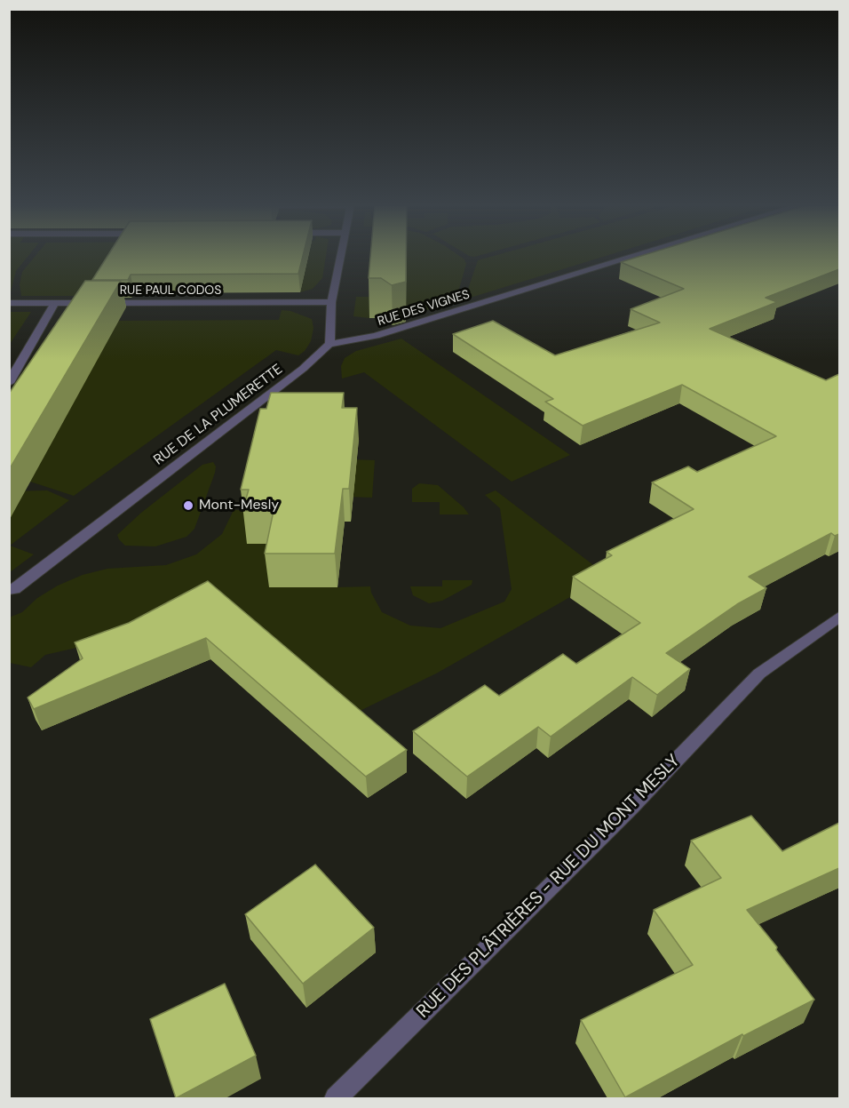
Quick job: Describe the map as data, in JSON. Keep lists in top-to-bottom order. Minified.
{"streets":{"street":["RUE PAUL CODOS","RUE DES VIGNES","RUE DE LA PLUMERETTE","RUE DES PLÂTRIÈRES - RUE DU MONT MESLY"]},"crossings":[["RUE DES VIGNES","RUE DE LA PLUMERETTE"]],"places":["Mont-Mesly"]}
